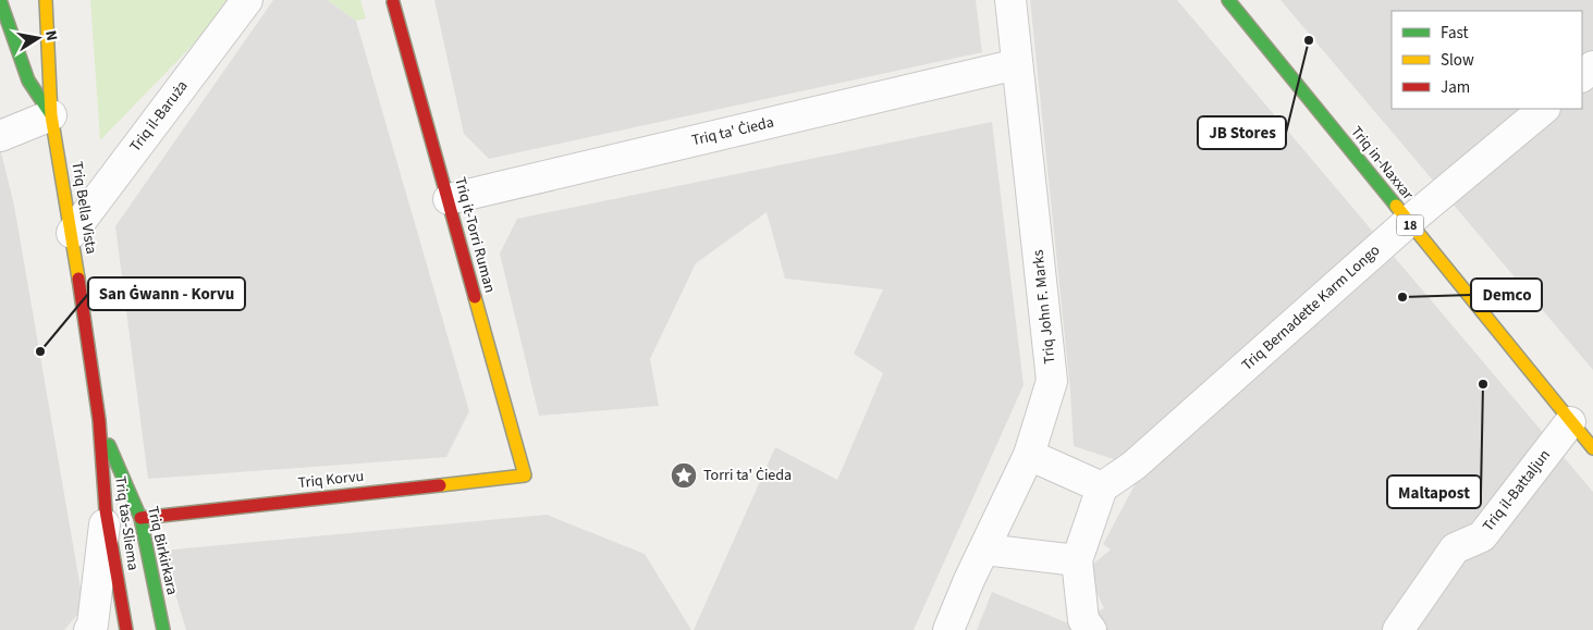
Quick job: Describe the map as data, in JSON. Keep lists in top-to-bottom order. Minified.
{"streets":{"main road":["Triq in-Naxxar","Triq Bella Vista","18","Triq it-Torri Ruman","Triq Korvu","Triq tas-Sliema","Triq Birkirkara"],"street":["Triq il-Baruża","Triq ta' Ċieda","Triq John F. Marks","Triq Bernadette Karm Longo","Triq il-Battaljun"]},"crossings":[["Triq il-Baruża","Triq Bella Vista"],["Triq ta' Ċieda","Triq it-Torri Ruman"],["Triq ta' Ċieda","Triq John F. Marks"],["Triq in-Naxxar","Triq Bernadette Karm Longo"],["Triq in-Naxxar","Triq il-Battaljun"],["Triq Bella Vista","Triq tas-Sliema"],["Triq Bella Vista","Triq Birkirkara"],["Triq it-Torri Ruman","Triq Korvu"],["Triq Korvu","Triq Birkirkara"],["Triq tas-Sliema","Triq Birkirkara"]],"places":{"other":["JB Stores","Demco","San Ġwann - Korvu","Maltapost"],"place":["Torri ta' Ċieda"]},"legend":["Fast","Slow","Jam"],"north":"right"}
